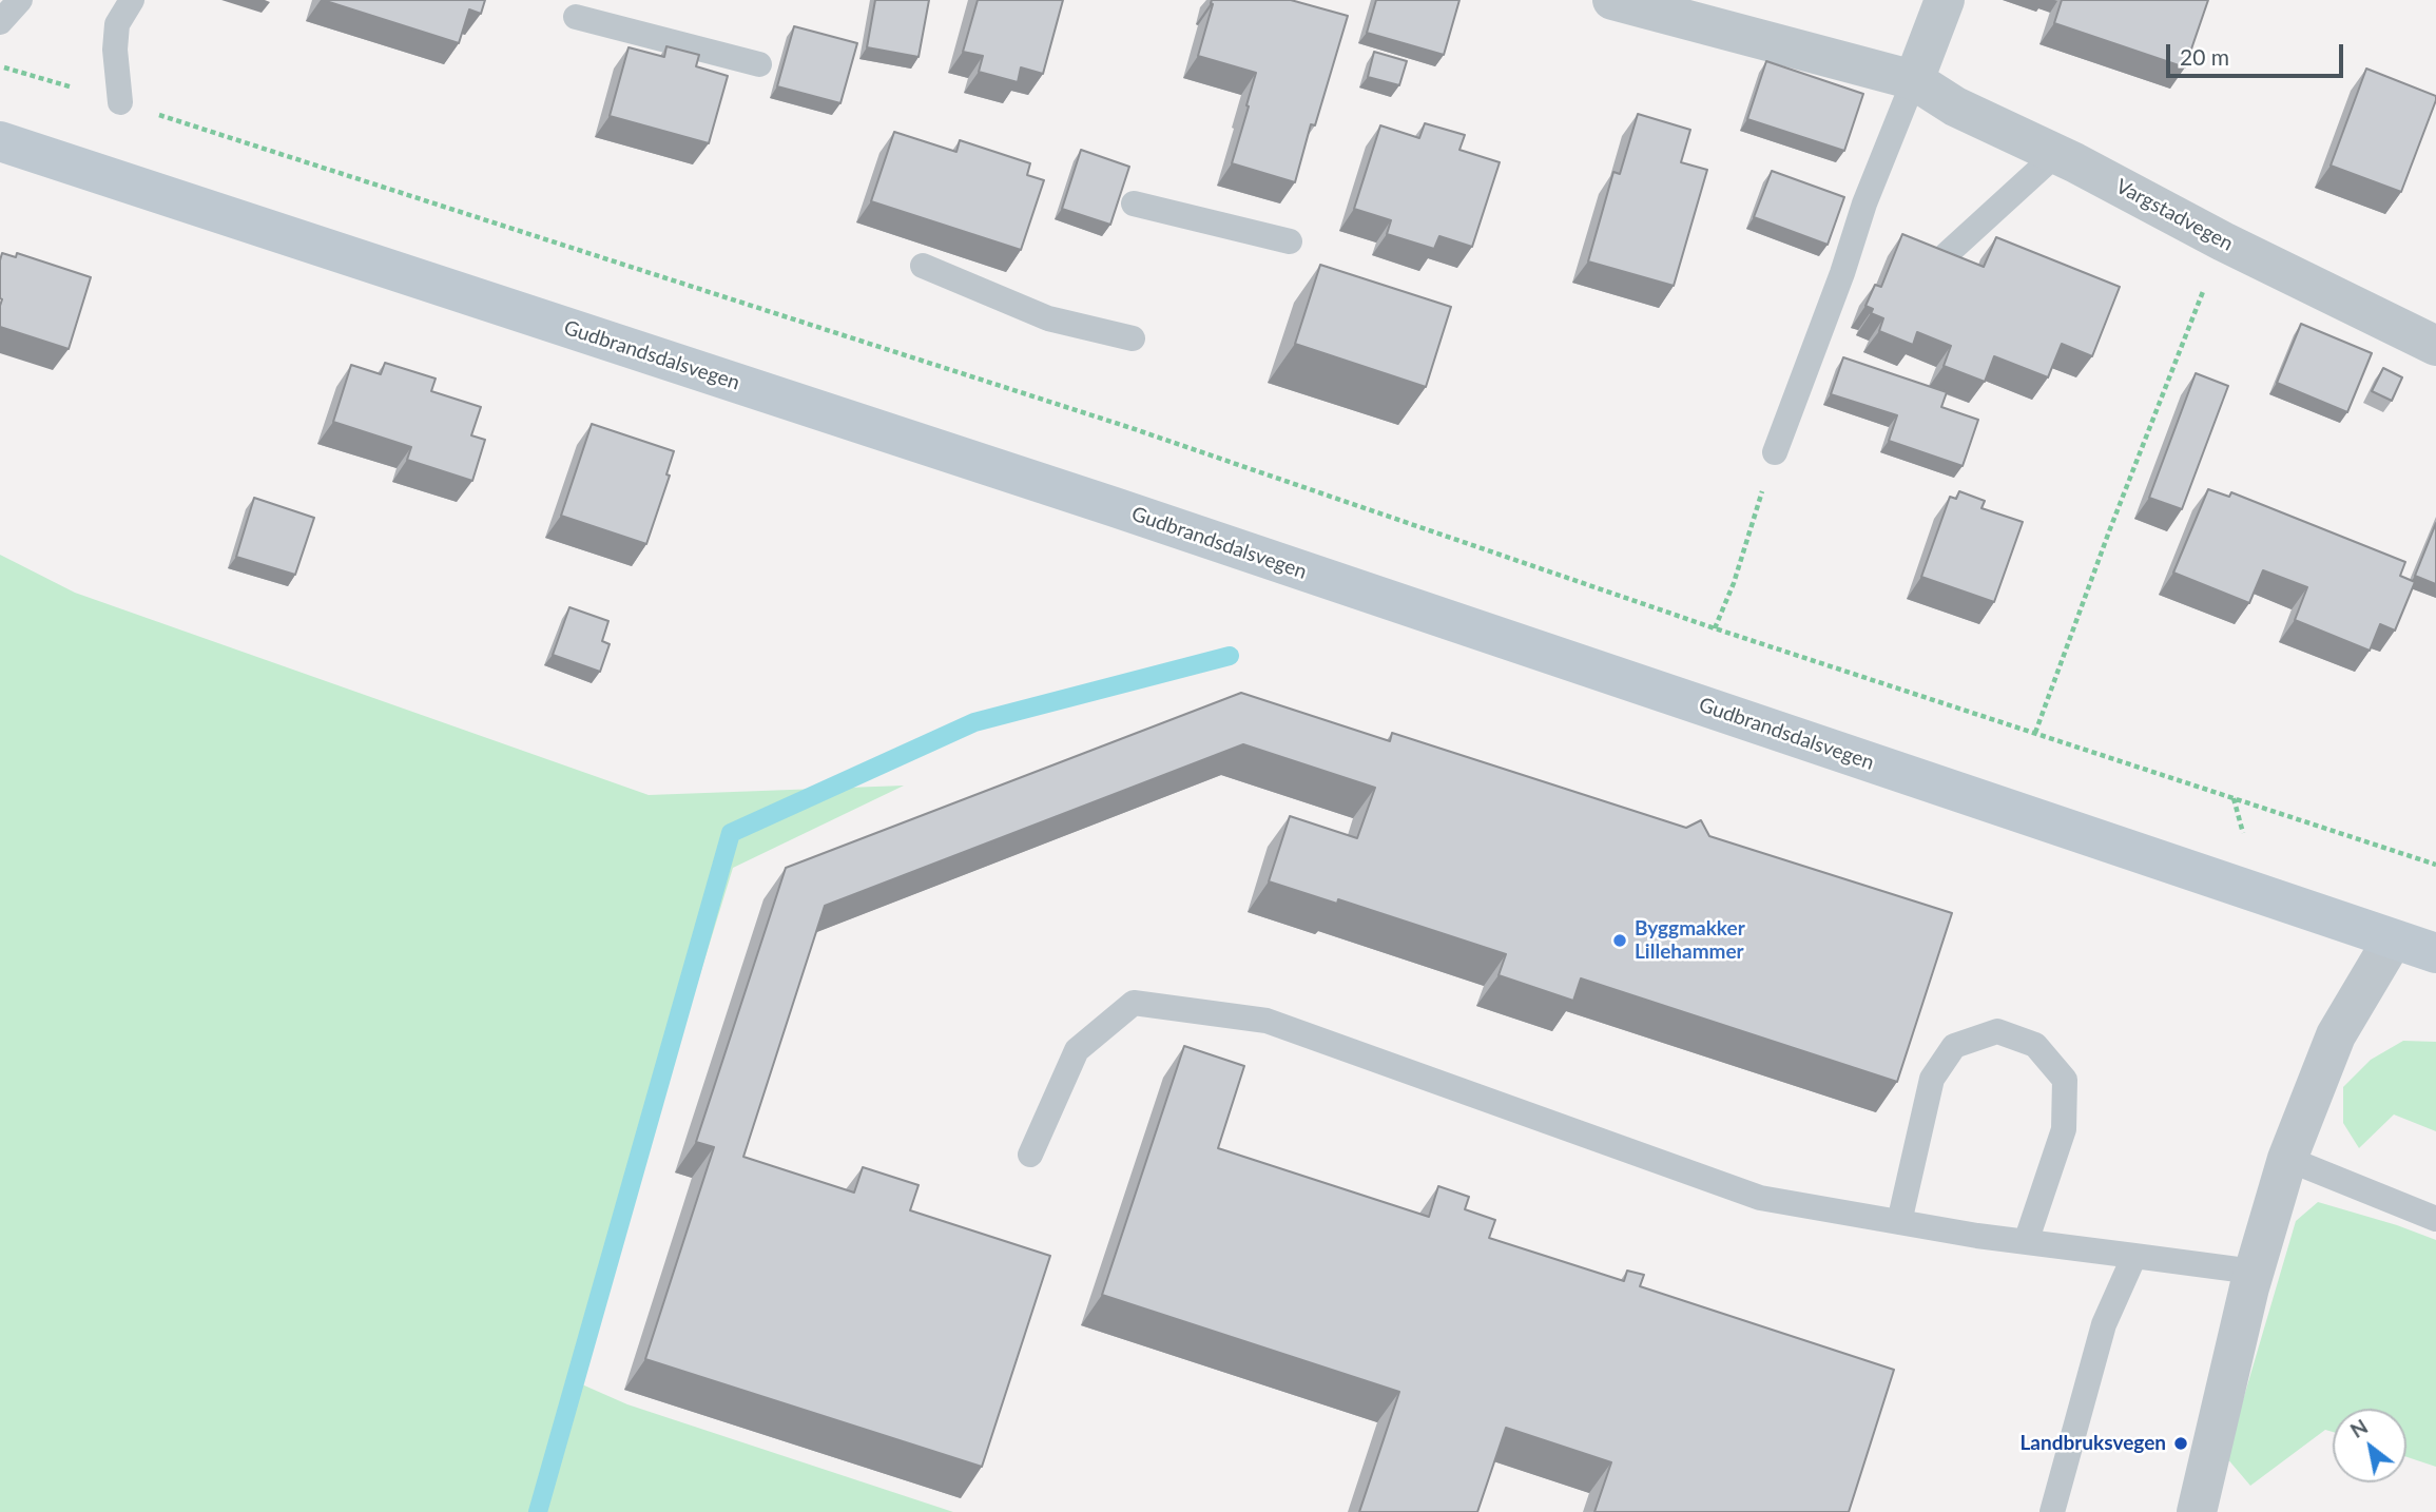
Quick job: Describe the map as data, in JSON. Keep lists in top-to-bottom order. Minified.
{"streets":{"main road":["Gudbrandsdalsvegen"],"street":["Vargstadvegen"]},"places":["Byggmakker Lillehammer","Landbruksvegen"],"scale_bar":"20 m","north":"top left"}
